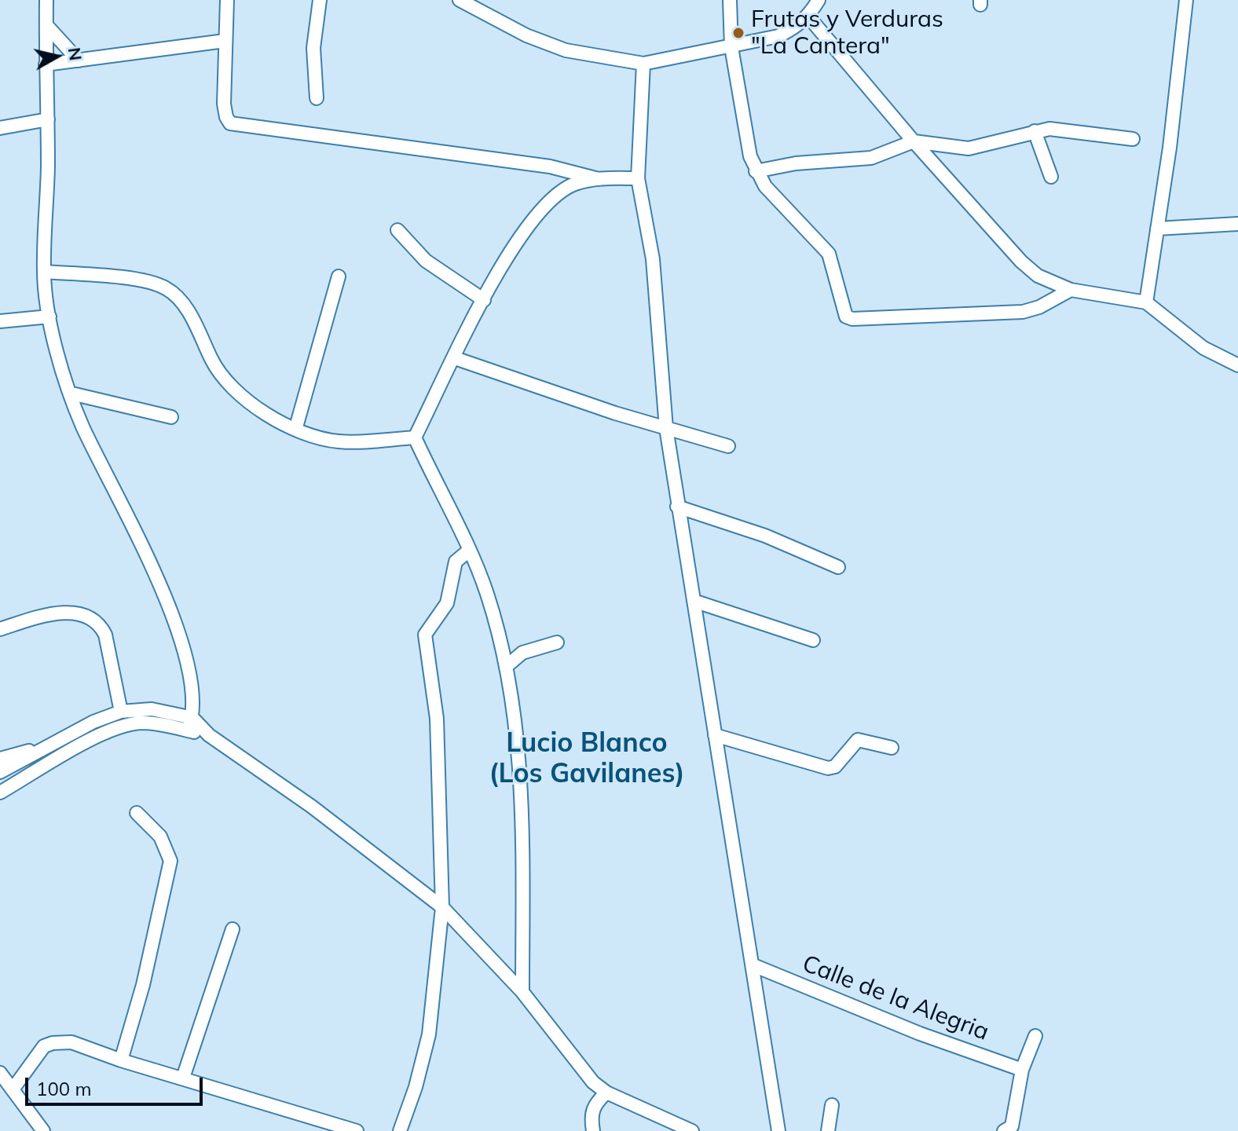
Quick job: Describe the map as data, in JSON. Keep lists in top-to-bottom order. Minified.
{"streets":{"street":["Calle de la Alegria"]},"districts":["Lucio Blanco (Los Gavilanes)"],"places":["Frutas y Verduras \"La Cantera\""],"scale_bar":"100 m","north":"right"}
